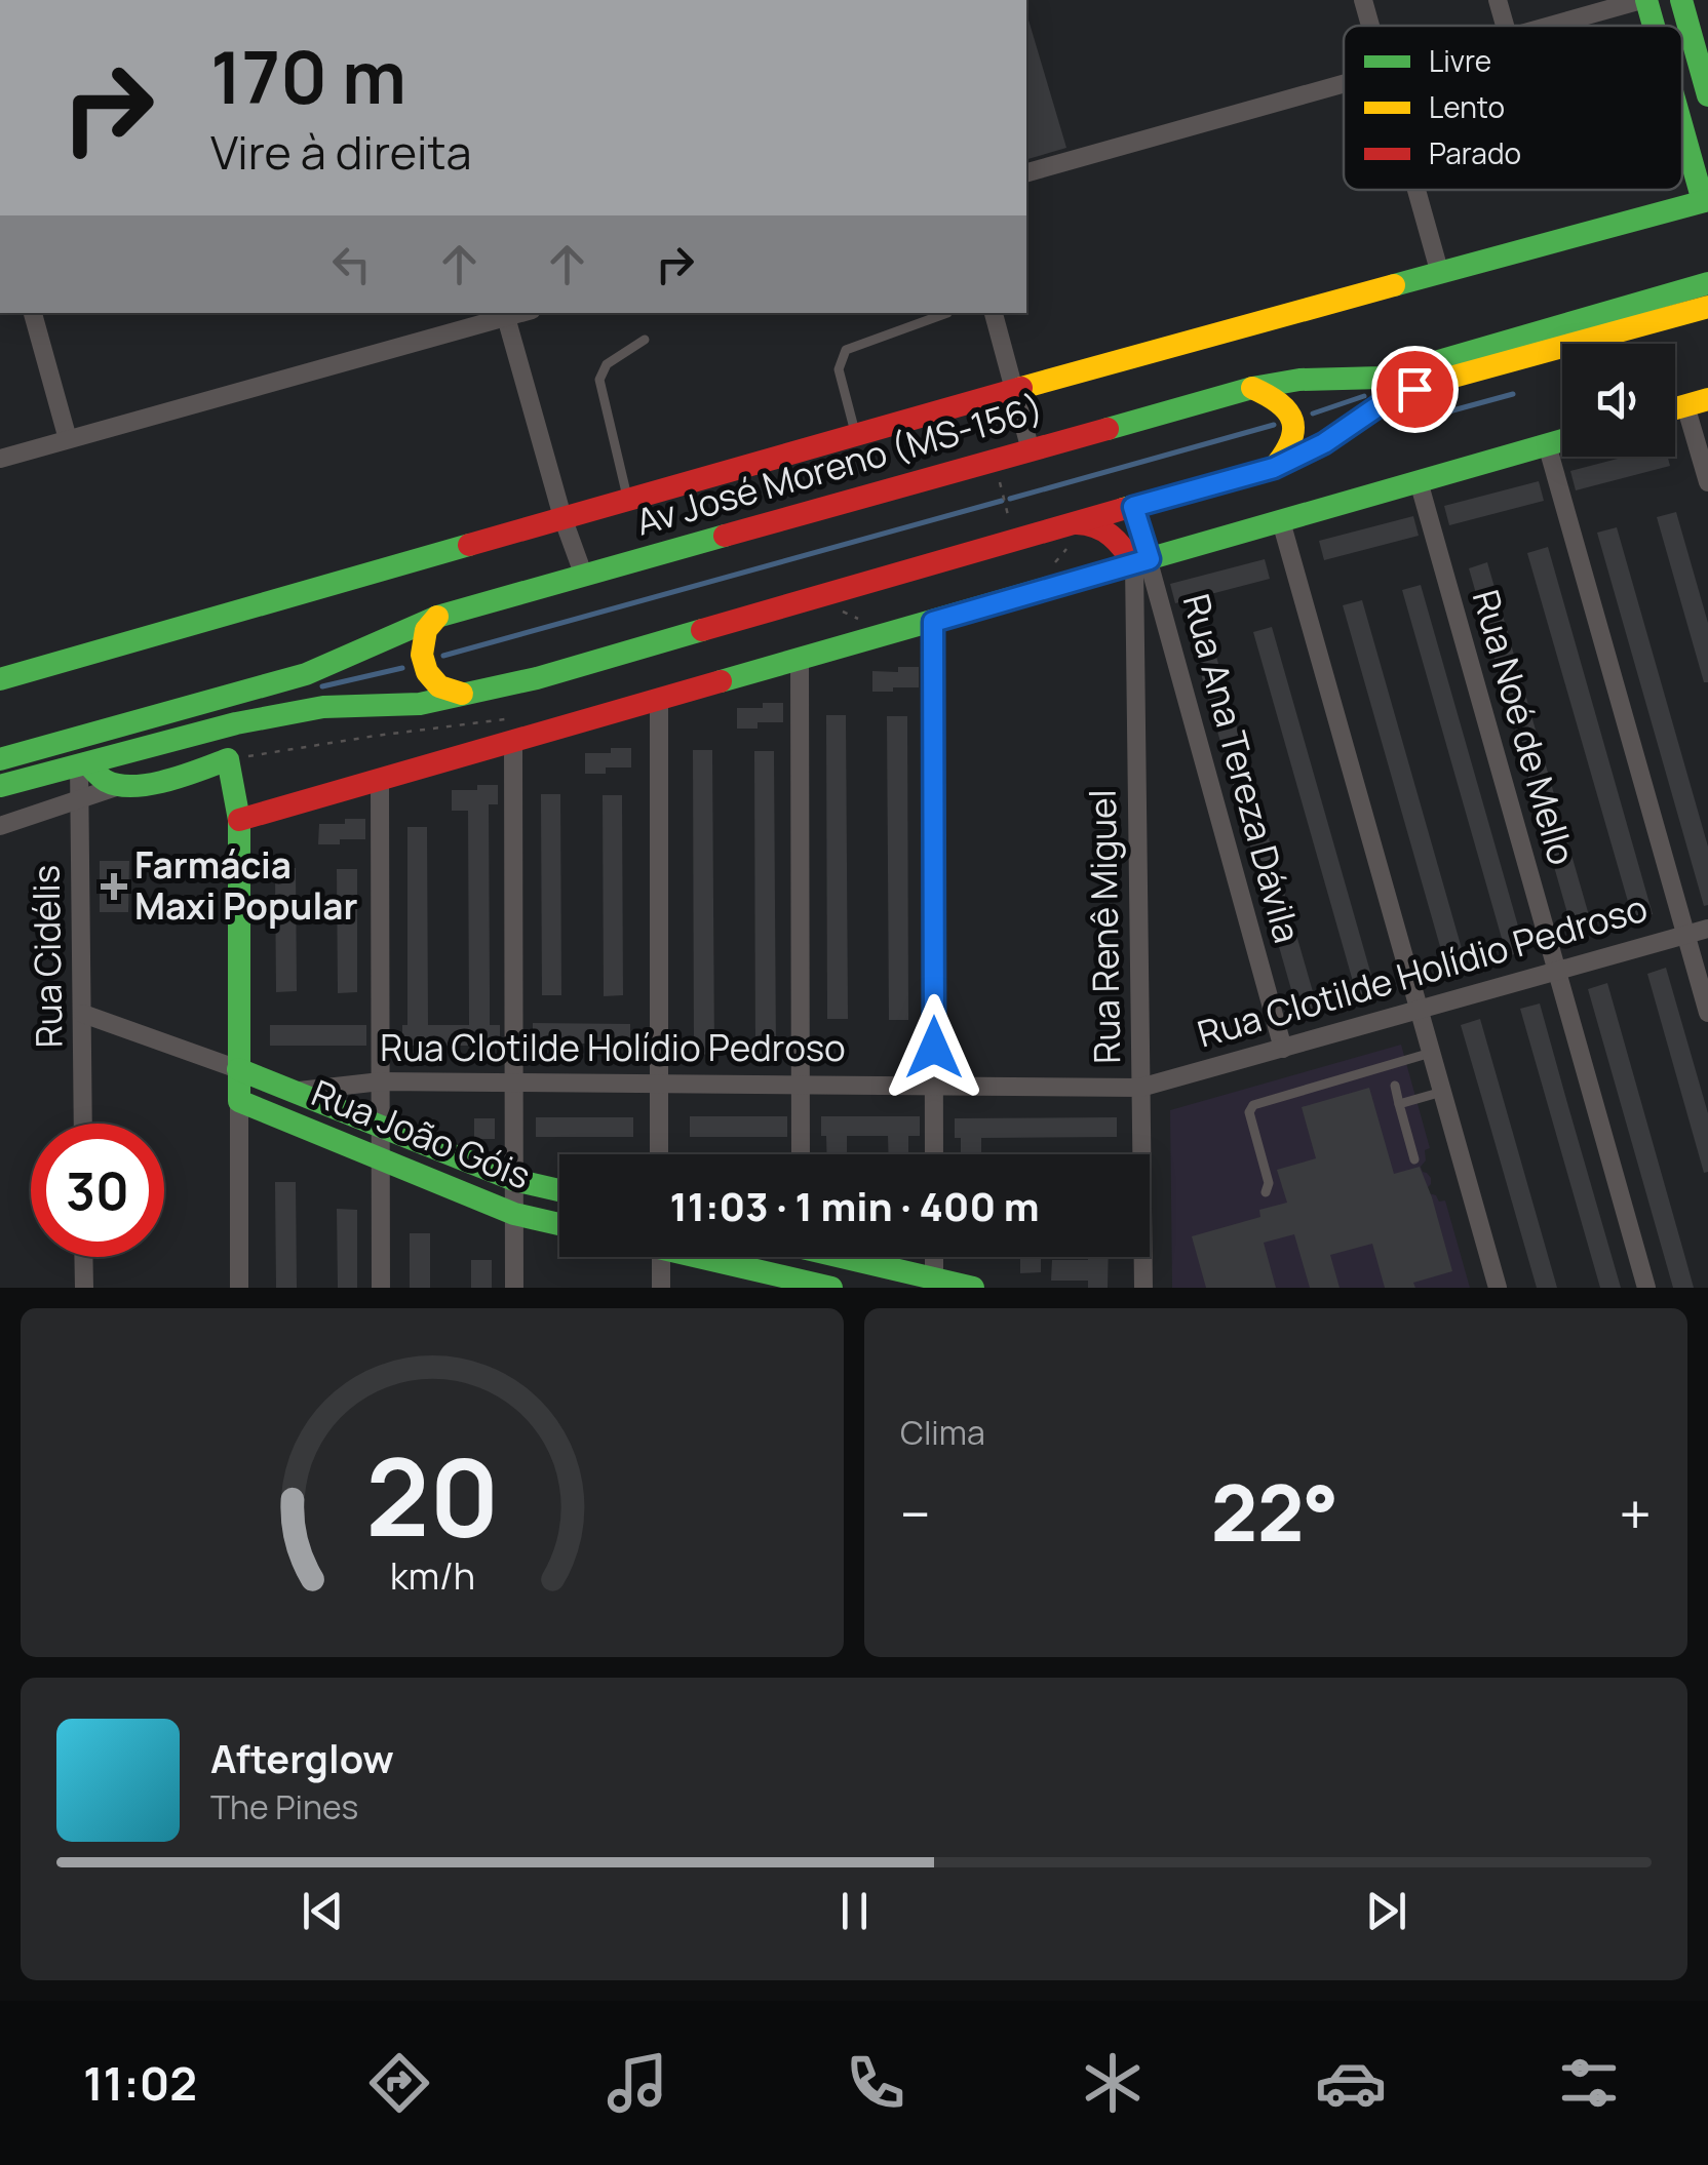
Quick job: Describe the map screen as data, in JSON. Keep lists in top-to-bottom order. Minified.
{"streets":{"street":["Av José Moreno (MS-156)","Rua Noé de Mello","Rua Ana Tereza Dávila","Rua Renê Miguel","Rua Cidélis","Rua Clotilde Holídio Pedroso","Rua João Góis"]},"crossings":[["Rua Noé de Mello","Rua Clotilde Holídio Pedroso"],["Rua Ana Tereza Dávila","Rua Renê Miguel"],["Rua Ana Tereza Dávila","Rua Clotilde Holídio Pedroso"],["Rua Renê Miguel","Rua Clotilde Holídio Pedroso"],["Rua Clotilde Holídio Pedroso","Rua João Góis"]],"places":{"health":["Farmácia Maxi Popular"]},"legend":["Livre","Lento","Parado"],"page":{"turn":["170 m","Vire à direita"],"limit":"30","trip":"11:03 · 1 min · 400 m","tile":"Clima","heat":["−","22°","+"],"song":["Afterglow","The Pines"],"tabs":"11:02","gauge":["20","km/h"]}}
